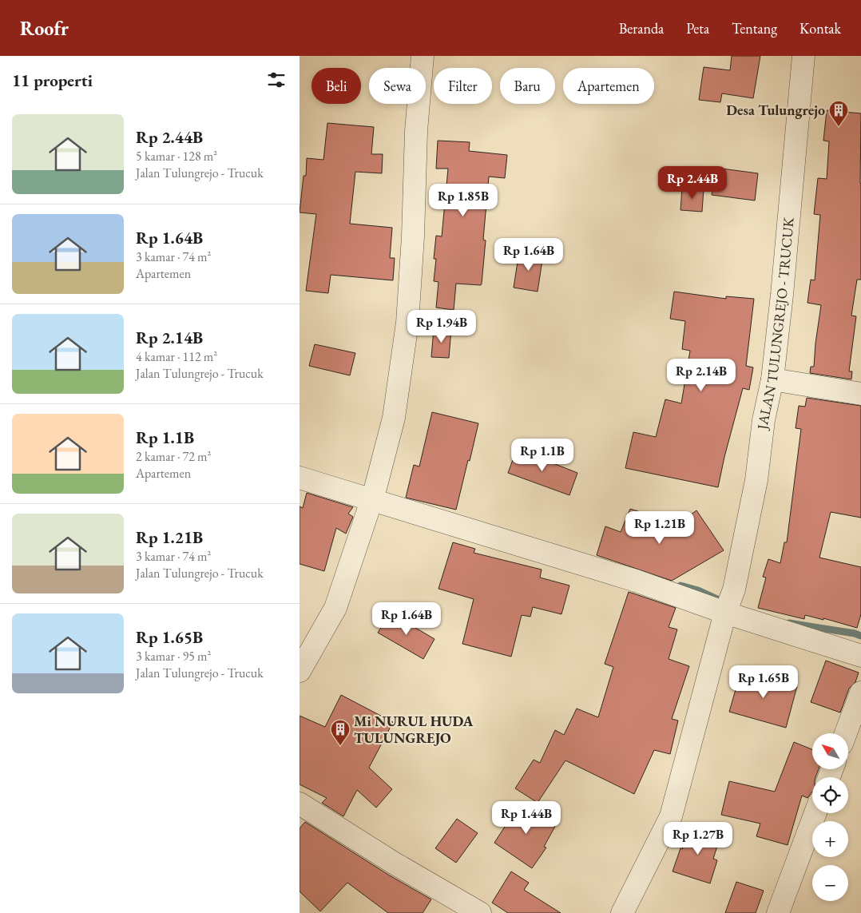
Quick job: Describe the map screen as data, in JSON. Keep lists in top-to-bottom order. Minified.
{"streets":{"street":["JALAN TULUNGREJO - TRUCUK"]},"places":{"building":["Desa Tulungrejo","Mi NURUL HUDA TULUNGREJO"]},"north":"top left","page":{"header":"Roofr","nav":["Beranda","Peta","Tentang","Kontak"],"heading":"11 properti","chip":["Beli","Sewa","Filter","Baru","Apartemen"],"list":[{"name":"Rp 2.44B","note":"5 kamar · 128 m² · Jalan Tulungrejo - Trucuk"},{"name":"Rp 1.64B","note":"3 kamar · 74 m² · Apartemen"},{"name":"Rp 2.14B","note":"4 kamar · 112 m² · Jalan Tulungrejo - Trucuk"},{"name":"Rp 1.1B","note":"2 kamar · 72 m² · Apartemen"},{"name":"Rp 1.21B","note":"3 kamar · 74 m² · Jalan Tulungrejo - Trucuk"},{"name":"Rp 1.65B","note":"3 kamar · 95 m² · Jalan Tulungrejo - Trucuk"}],"price":["Rp 2.44B","Rp 1.85B","Rp 1.64B","Rp 1.94B","Rp 2.14B","Rp 1.1B","Rp 1.21B","Rp 1.64B","Rp 1.65B","Rp 1.44B","Rp 1.27B"],"map_buttons":["+","−"]}}
